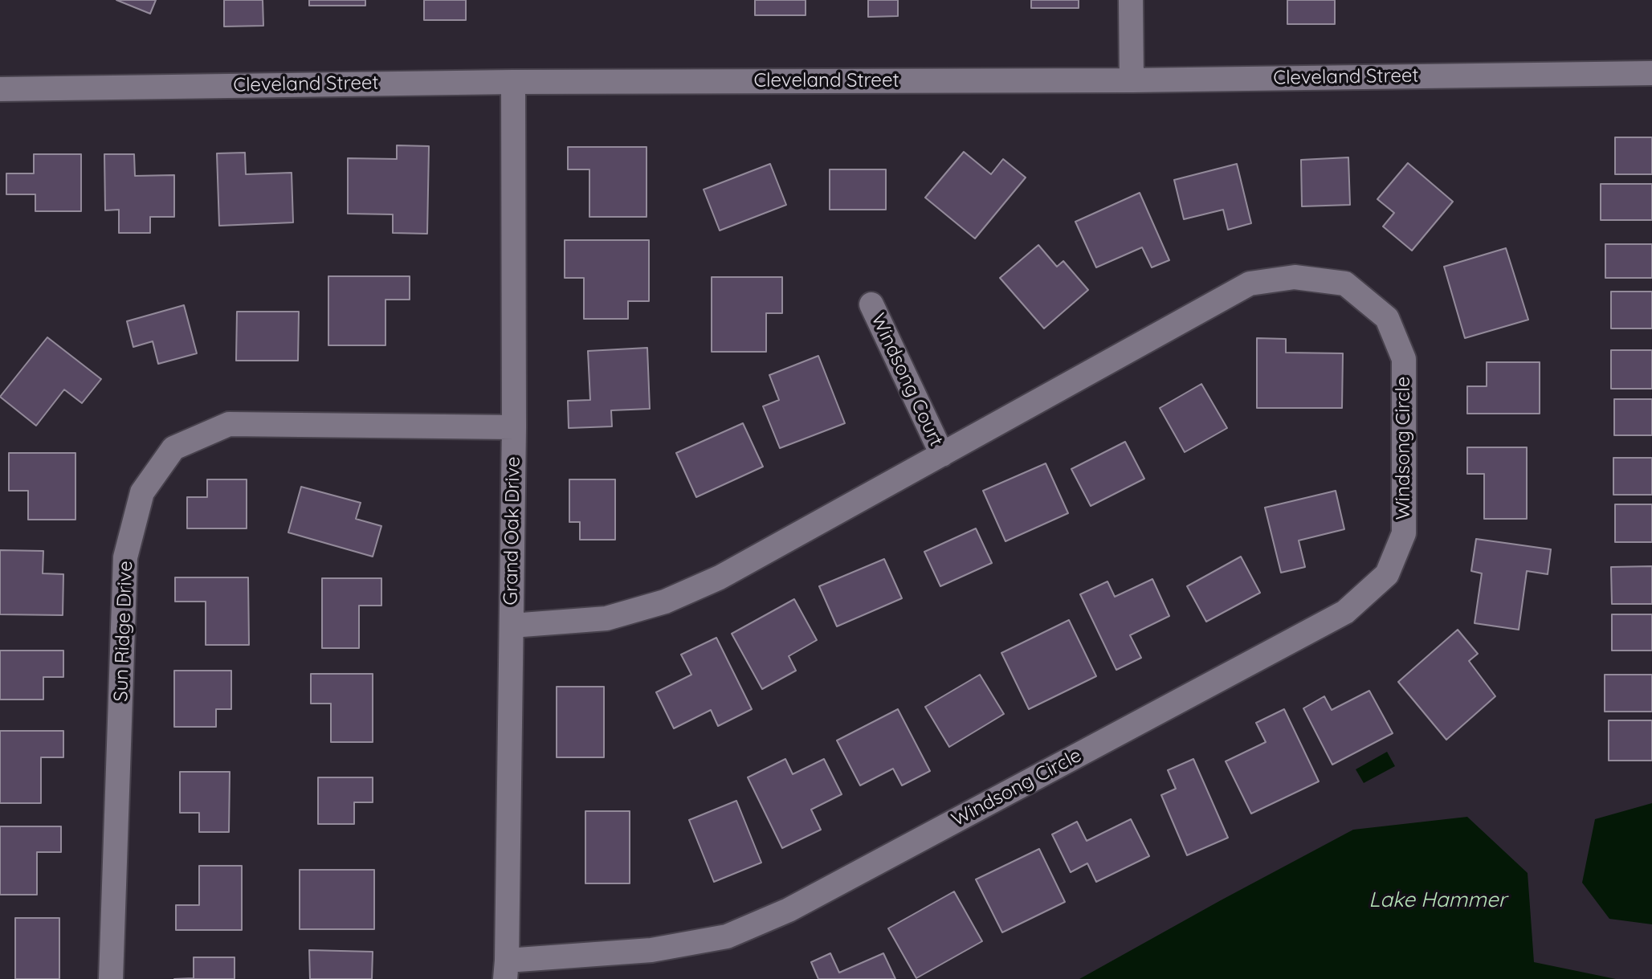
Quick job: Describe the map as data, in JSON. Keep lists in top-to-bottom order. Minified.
{"streets":{"street":["Cleveland Street","Windsong Court","Windsong Circle","Grand Oak Drive","Sun Ridge Drive"]},"crossings":[["Cleveland Street","Grand Oak Drive"],["Windsong Court","Windsong Circle"],["Windsong Circle","Grand Oak Drive"],["Grand Oak Drive","Sun Ridge Drive"]],"water":["Lake Hammer"]}
